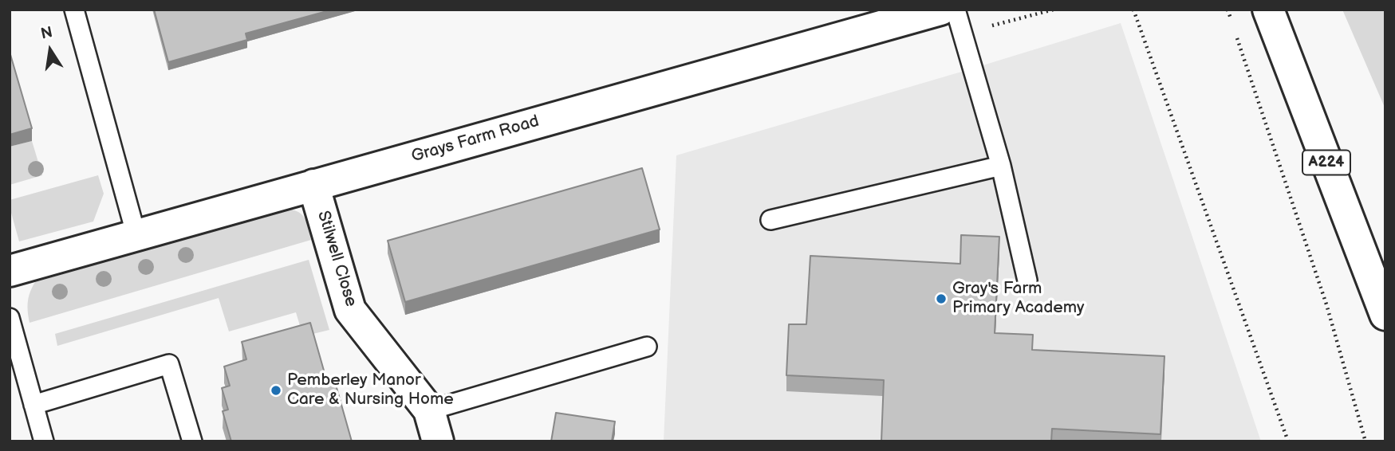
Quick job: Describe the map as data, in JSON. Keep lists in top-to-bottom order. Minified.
{"streets":{"street":["Grays Farm Road","A224","Stilwell Close"]},"crossings":[["Grays Farm Road","Stilwell Close"]],"places":["Gray's Farm Primary Academy","Pemberley Manor Care & Nursing Home"],"north":"top"}
